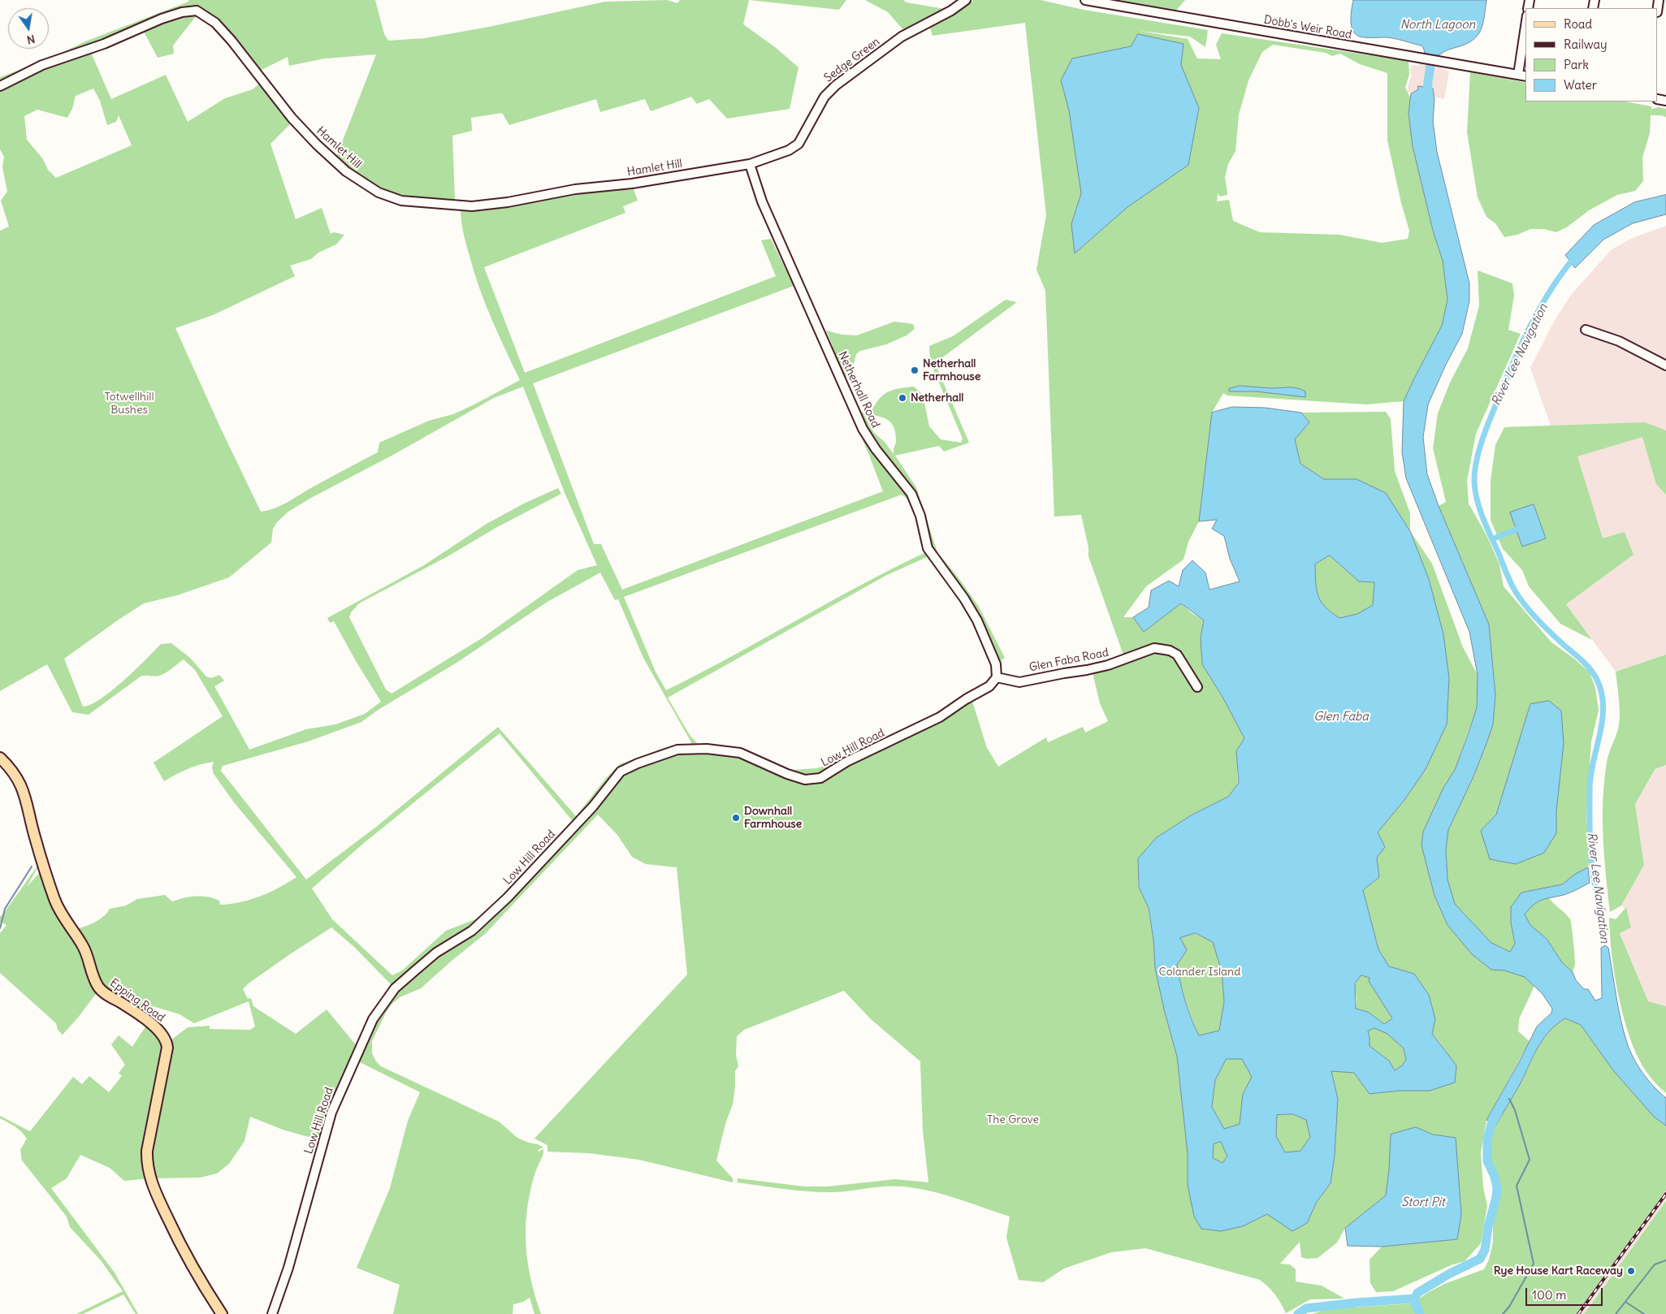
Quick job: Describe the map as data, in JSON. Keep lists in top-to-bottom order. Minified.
{"streets":{"main road":["Epping Road"],"street":["Dobb's Weir Road","Sedge Green","Hamlet Hill","Netherhall Road","Glen Faba Road","Low Hill Road"]},"crossings":[["Sedge Green","Hamlet Hill"],["Sedge Green","Netherhall Road"],["Hamlet Hill","Netherhall Road"],["Netherhall Road","Glen Faba Road"],["Netherhall Road","Low Hill Road"],["Glen Faba Road","Low Hill Road"]],"water":["North Lagoon","River Lee Navigation","Glen Faba","Stort Pit"],"parks":["Totwellhill Bushes","Colander Island","The Grove"],"places":["Netherhall Farmhouse","Netherhall","Downhall Farmhouse","Rye House Kart Raceway"],"legend":["Road","Railway","Park","Water"],"scale_bar":"100 m","north":"bottom"}
